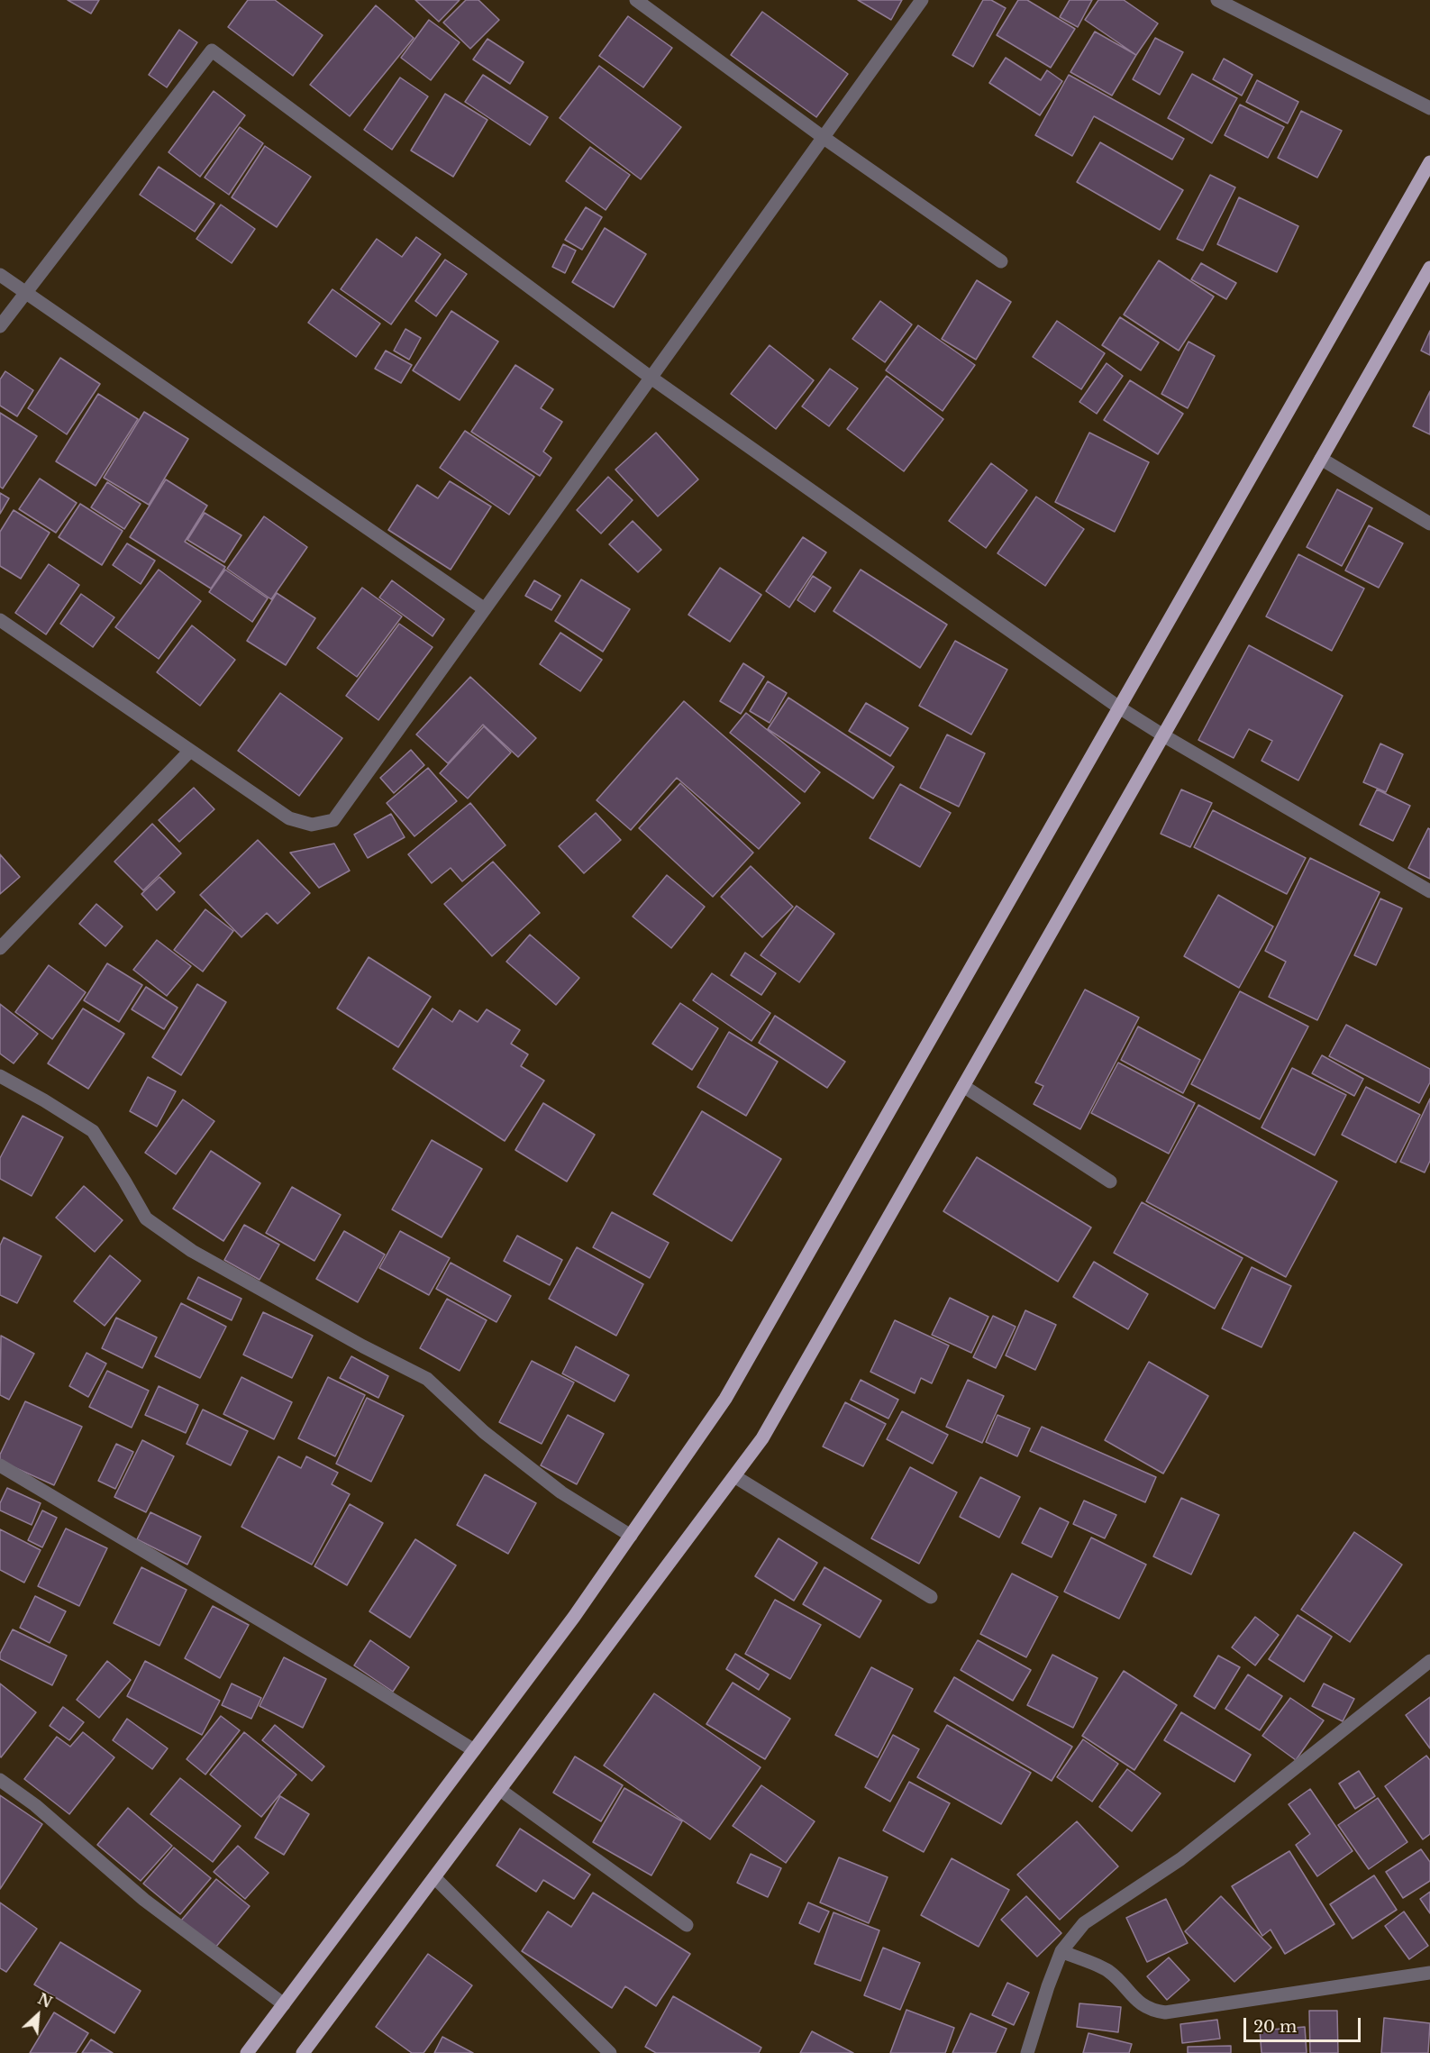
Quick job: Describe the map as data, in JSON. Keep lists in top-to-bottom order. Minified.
{"scale_bar":"20 m","north":"top right"}
